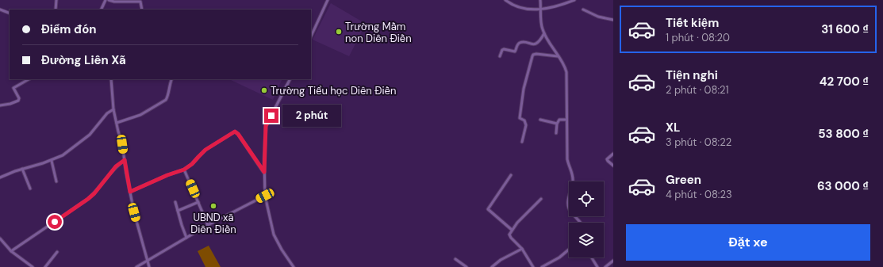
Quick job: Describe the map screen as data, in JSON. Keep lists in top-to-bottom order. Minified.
{"places":["Trường Mầm non Diên Điền","Trường Tiểu học Diên Điền","UBND xã Diên Điền"],"page":{"list":[{"name":"Tiết kiệm","note":"1 phút · 08:20","value":"31 600 ₫"},{"name":"Tiện nghi","note":"2 phút · 08:21","value":"42 700 ₫"},{"name":"XL","note":"3 phút · 08:22","value":"53 800 ₫"},{"name":"Green","note":"4 phút · 08:23","value":"63 000 ₫"}],"banner":["Điểm đón","Đường Liên Xã"],"bubble":"2 phút","buttons":"Đặt xe"}}
